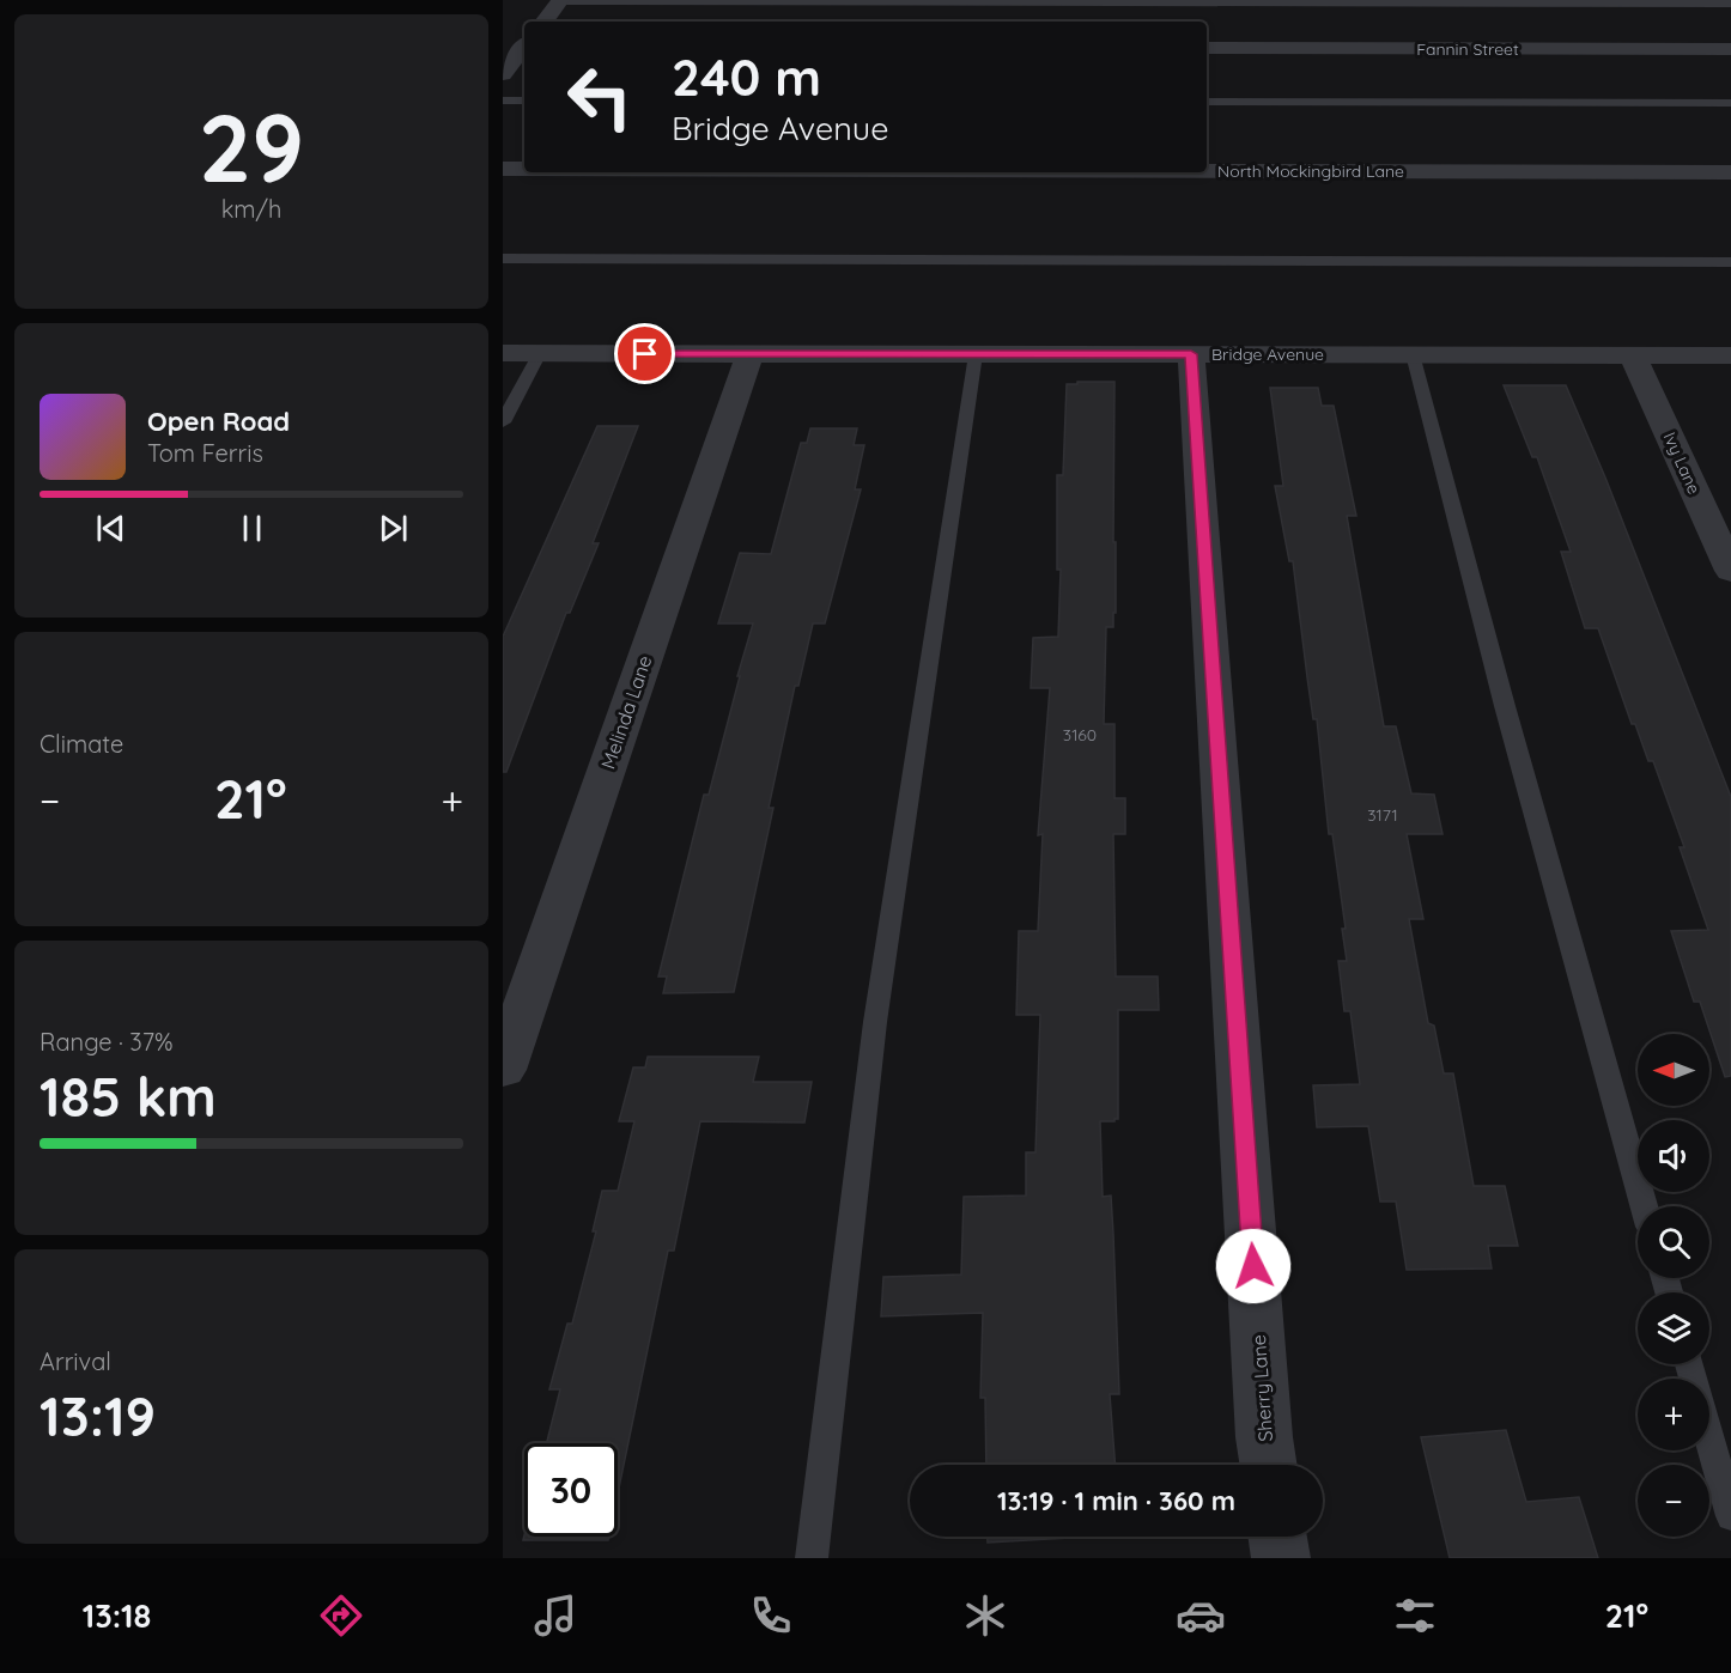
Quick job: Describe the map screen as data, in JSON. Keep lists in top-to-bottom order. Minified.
{"streets":{"street":["Fannin Street","North Mockingbird Lane","Bridge Avenue","Ivy Lane","Melinda Lane","Sherry Lane"]},"crossings":[["Bridge Avenue","Ivy Lane"],["Bridge Avenue","Melinda Lane"],["Bridge Avenue","Sherry Lane"]],"house_numbers":["3160","3171"],"north":"left","page":{"tile":[["29","km/h"],"Climate",["Range · 37%","185 km"],["Arrival","13:19"]],"turn":["240 m","Bridge Avenue"],"song":["Open Road","Tom Ferris"],"heat":["−","21°","+"],"map_buttons":["+","−"],"limit":"30","trip":"13:19 · 1 min · 360 m","tabs":["13:18","21°"]}}
